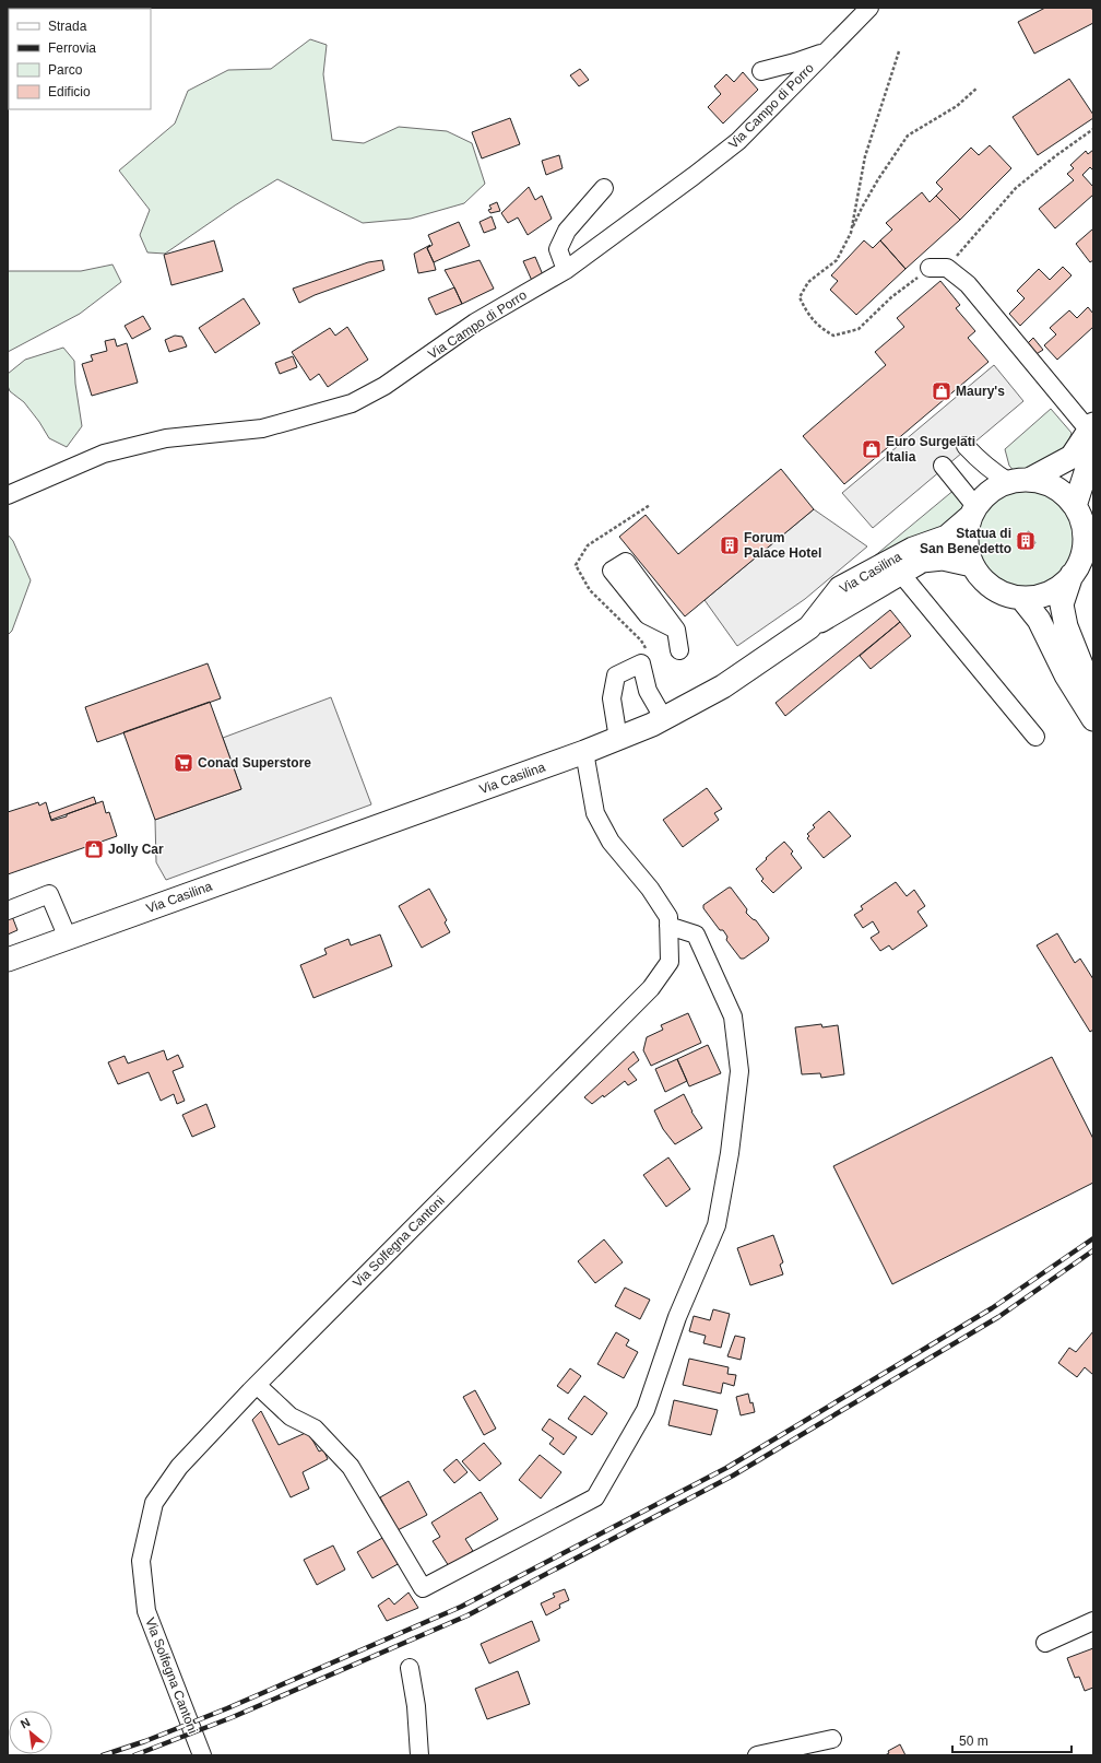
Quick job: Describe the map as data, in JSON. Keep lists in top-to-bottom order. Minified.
{"streets":{"main road":["Via Casilina"],"street":["Via Campo di Porro","Via Solfegna Cantoni"]},"crossings":[["Via Casilina","Via Solfegna Cantoni"]],"places":{"shop":["Maury's","Euro Surgelati Italia","Jolly Car"],"building":["Statua di San Benedetto","Forum Palace Hotel"],"supermarket":["Conad Superstore"]},"legend":["Strada","Ferrovia","Parco","Edificio"],"scale_bar":"50 m","north":"top left"}
